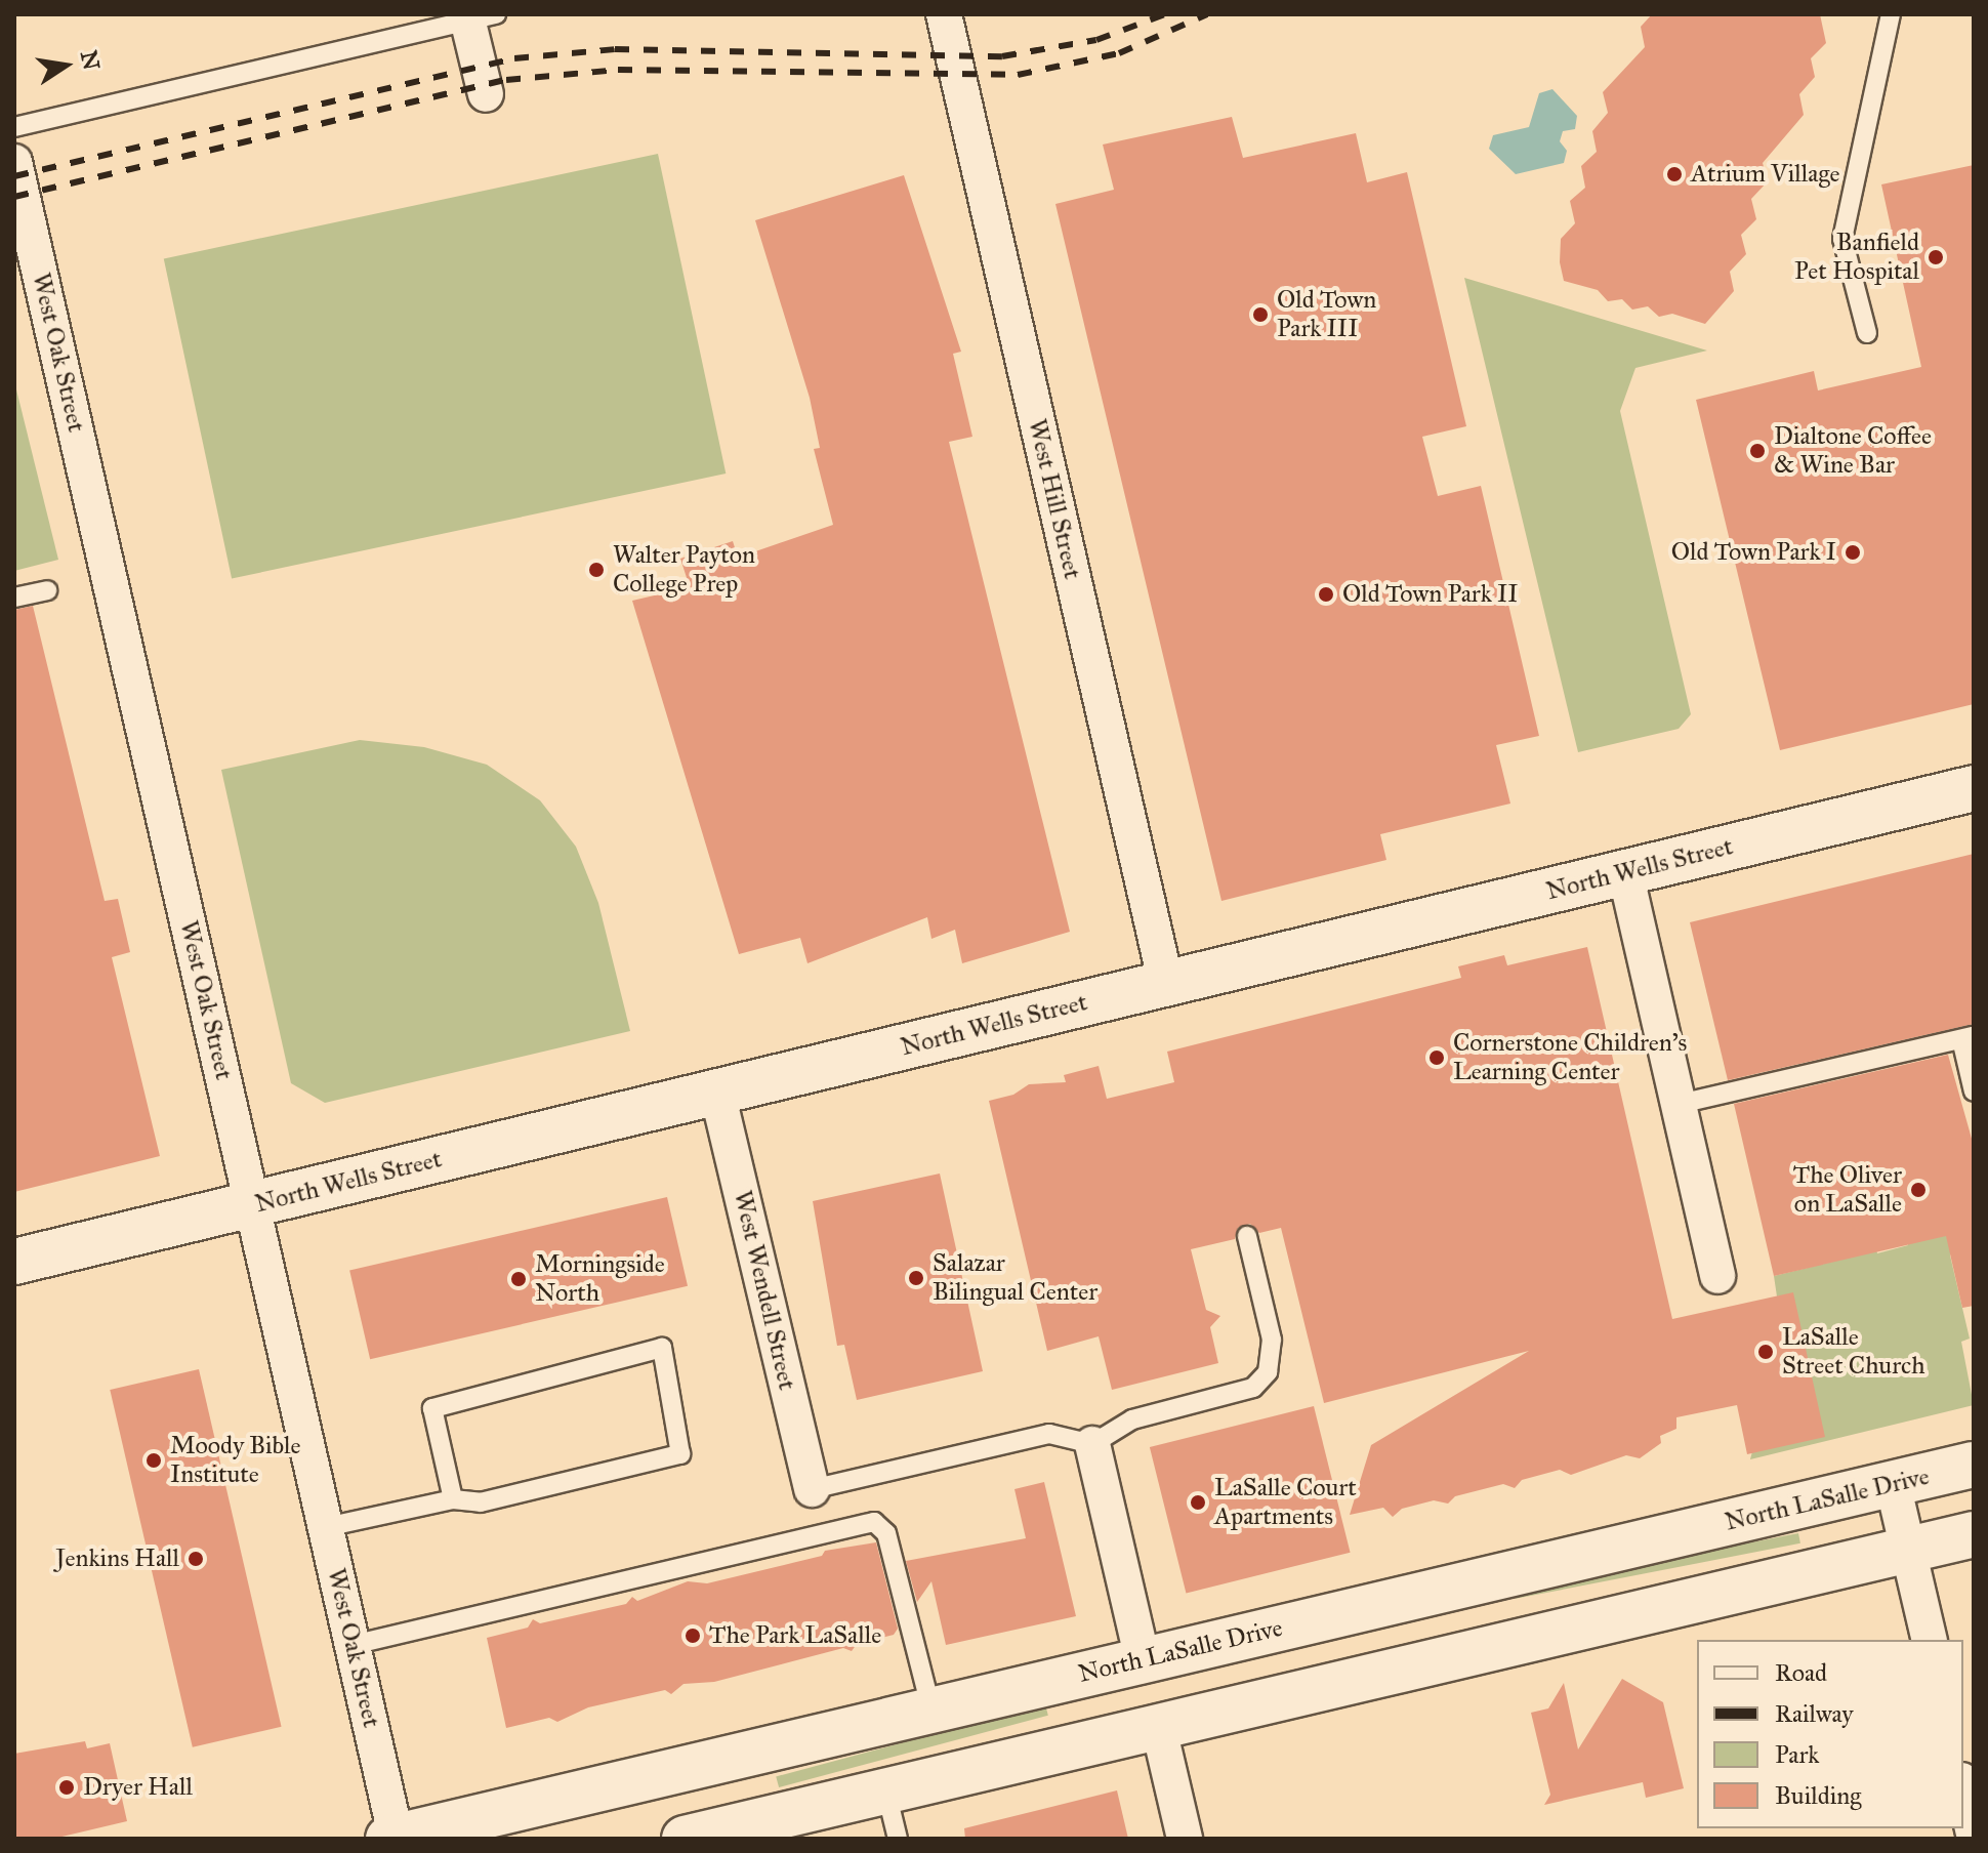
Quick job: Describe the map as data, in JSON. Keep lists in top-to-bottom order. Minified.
{"streets":{"main road":["North Wells Street","North LaSalle Drive"],"street":["West Oak Street","West Hill Street","West Wendell Street"]},"crossings":[["West Oak Street","North Wells Street"],["West Oak Street","North LaSalle Drive"],["West Hill Street","North Wells Street"],["North Wells Street","West Wendell Street"]],"places":["Atrium Village","Banfield Pet Hospital","Old Town Park III","Dialtone Coffee & Wine Bar","Old Town Park I","Walter Payton College Prep","Old Town Park II","Cornerstone Children's Learning Center","The Oliver on LaSalle","Salazar Bilingual Center","Morningside North","LaSalle Street Church","Moody Bible Institute","LaSalle Court Apartments","Jenkins Hall","The Park LaSalle","Dryer Hall"],"legend":["Road","Railway","Park","Building"],"north":"right"}
